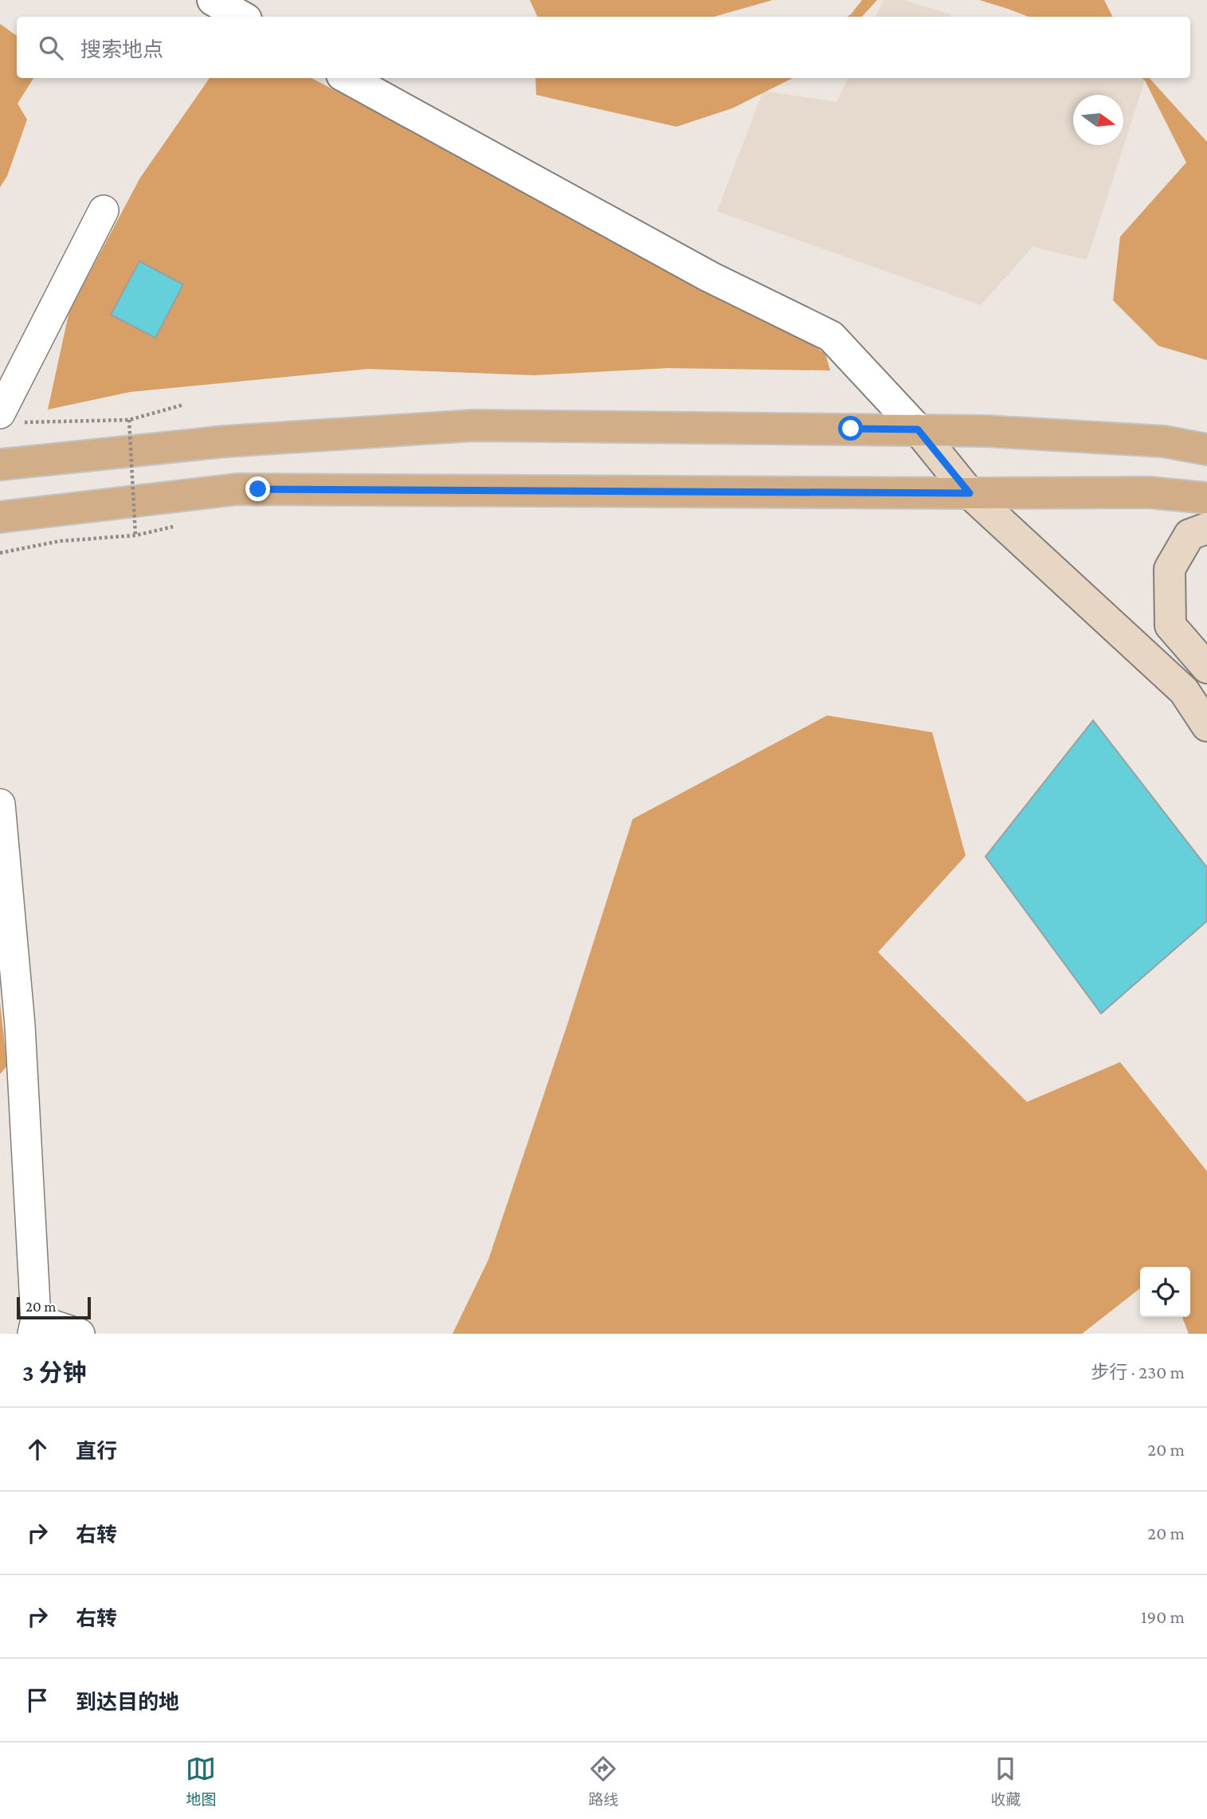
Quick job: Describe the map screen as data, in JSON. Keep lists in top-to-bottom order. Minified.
{"scale_bar":"20 m","north":"right","page":{"search":"搜索地点","scale":"20 m","heading":["3 分钟","步行 · 230 m"],"list":[["直行","20 m"],["右转","20 m"],["右转","190 m"],"到达目的地"],"nav":["地图","路线","收藏"]}}
